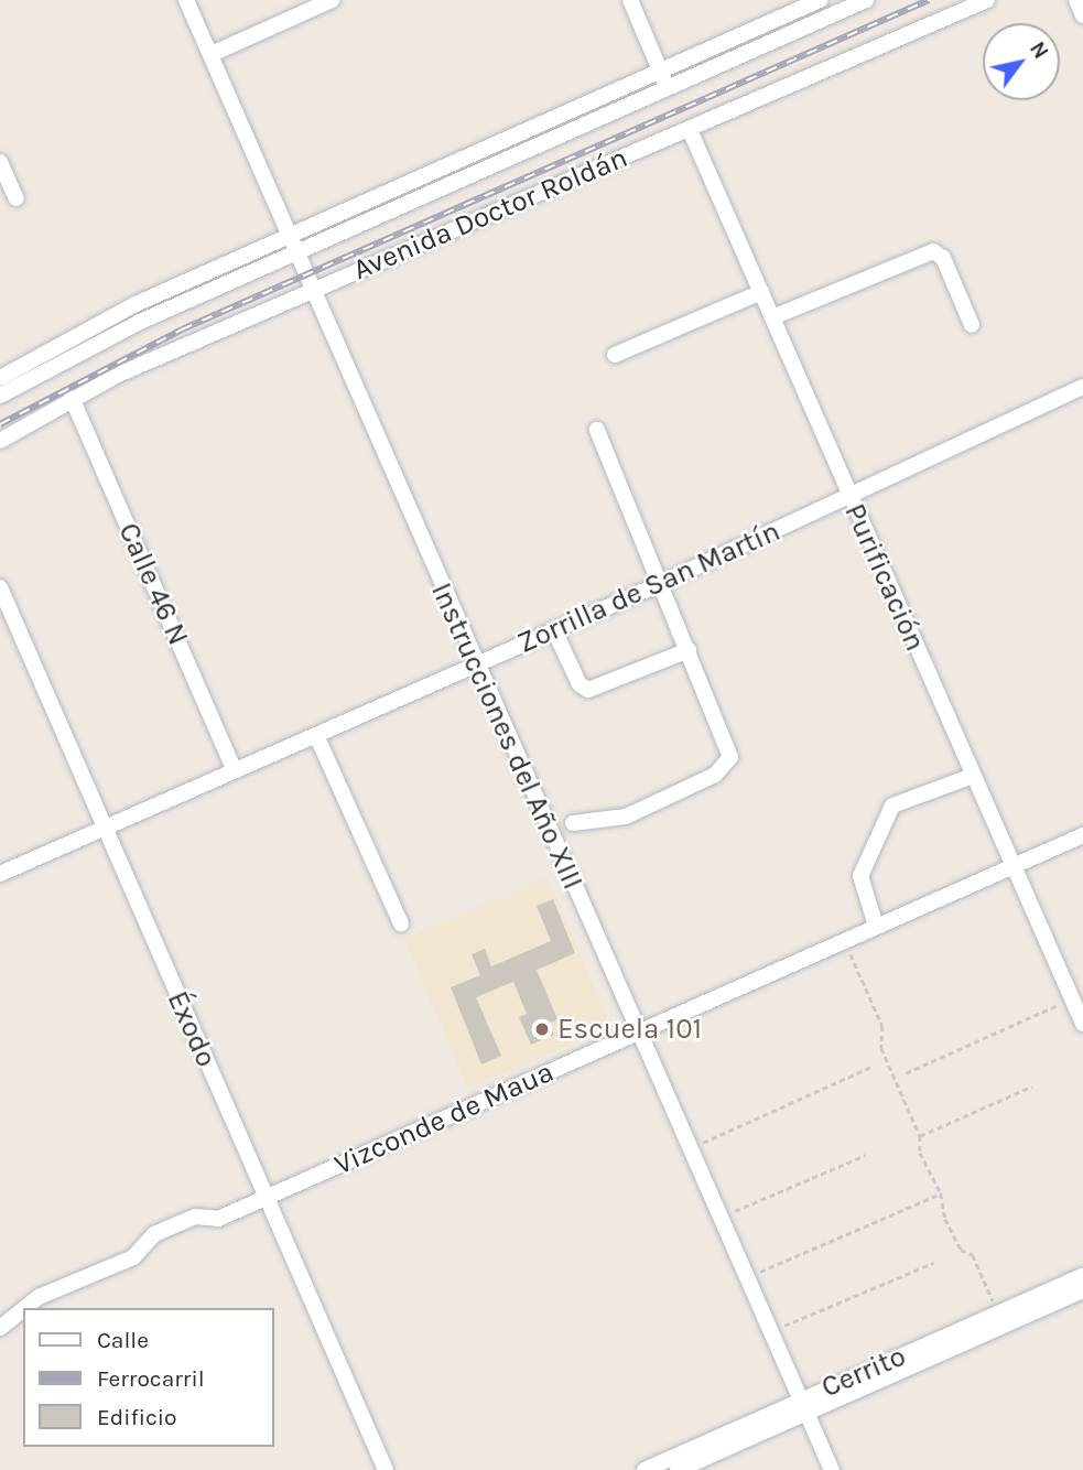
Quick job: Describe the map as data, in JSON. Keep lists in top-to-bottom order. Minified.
{"streets":{"street":["Avenida Doctor Roldán","Purificación","Calle 46 N","Zorrilla de San Martín","Instrucciones del Año XIII","Éxodo","Vizconde de Maua","Cerrito"]},"crossings":[["Avenida Doctor Roldán","Purificación"],["Avenida Doctor Roldán","Calle 46 N"],["Avenida Doctor Roldán","Instrucciones del Año XIII"],["Purificación","Zorrilla de San Martín"],["Purificación","Vizconde de Maua"],["Calle 46 N","Zorrilla de San Martín"],["Zorrilla de San Martín","Instrucciones del Año XIII"],["Zorrilla de San Martín","Éxodo"],["Instrucciones del Año XIII","Vizconde de Maua"],["Instrucciones del Año XIII","Cerrito"],["Éxodo","Vizconde de Maua"]],"places":["Escuela 101"],"legend":["Calle","Ferrocarril","Edificio"],"north":"top right"}
